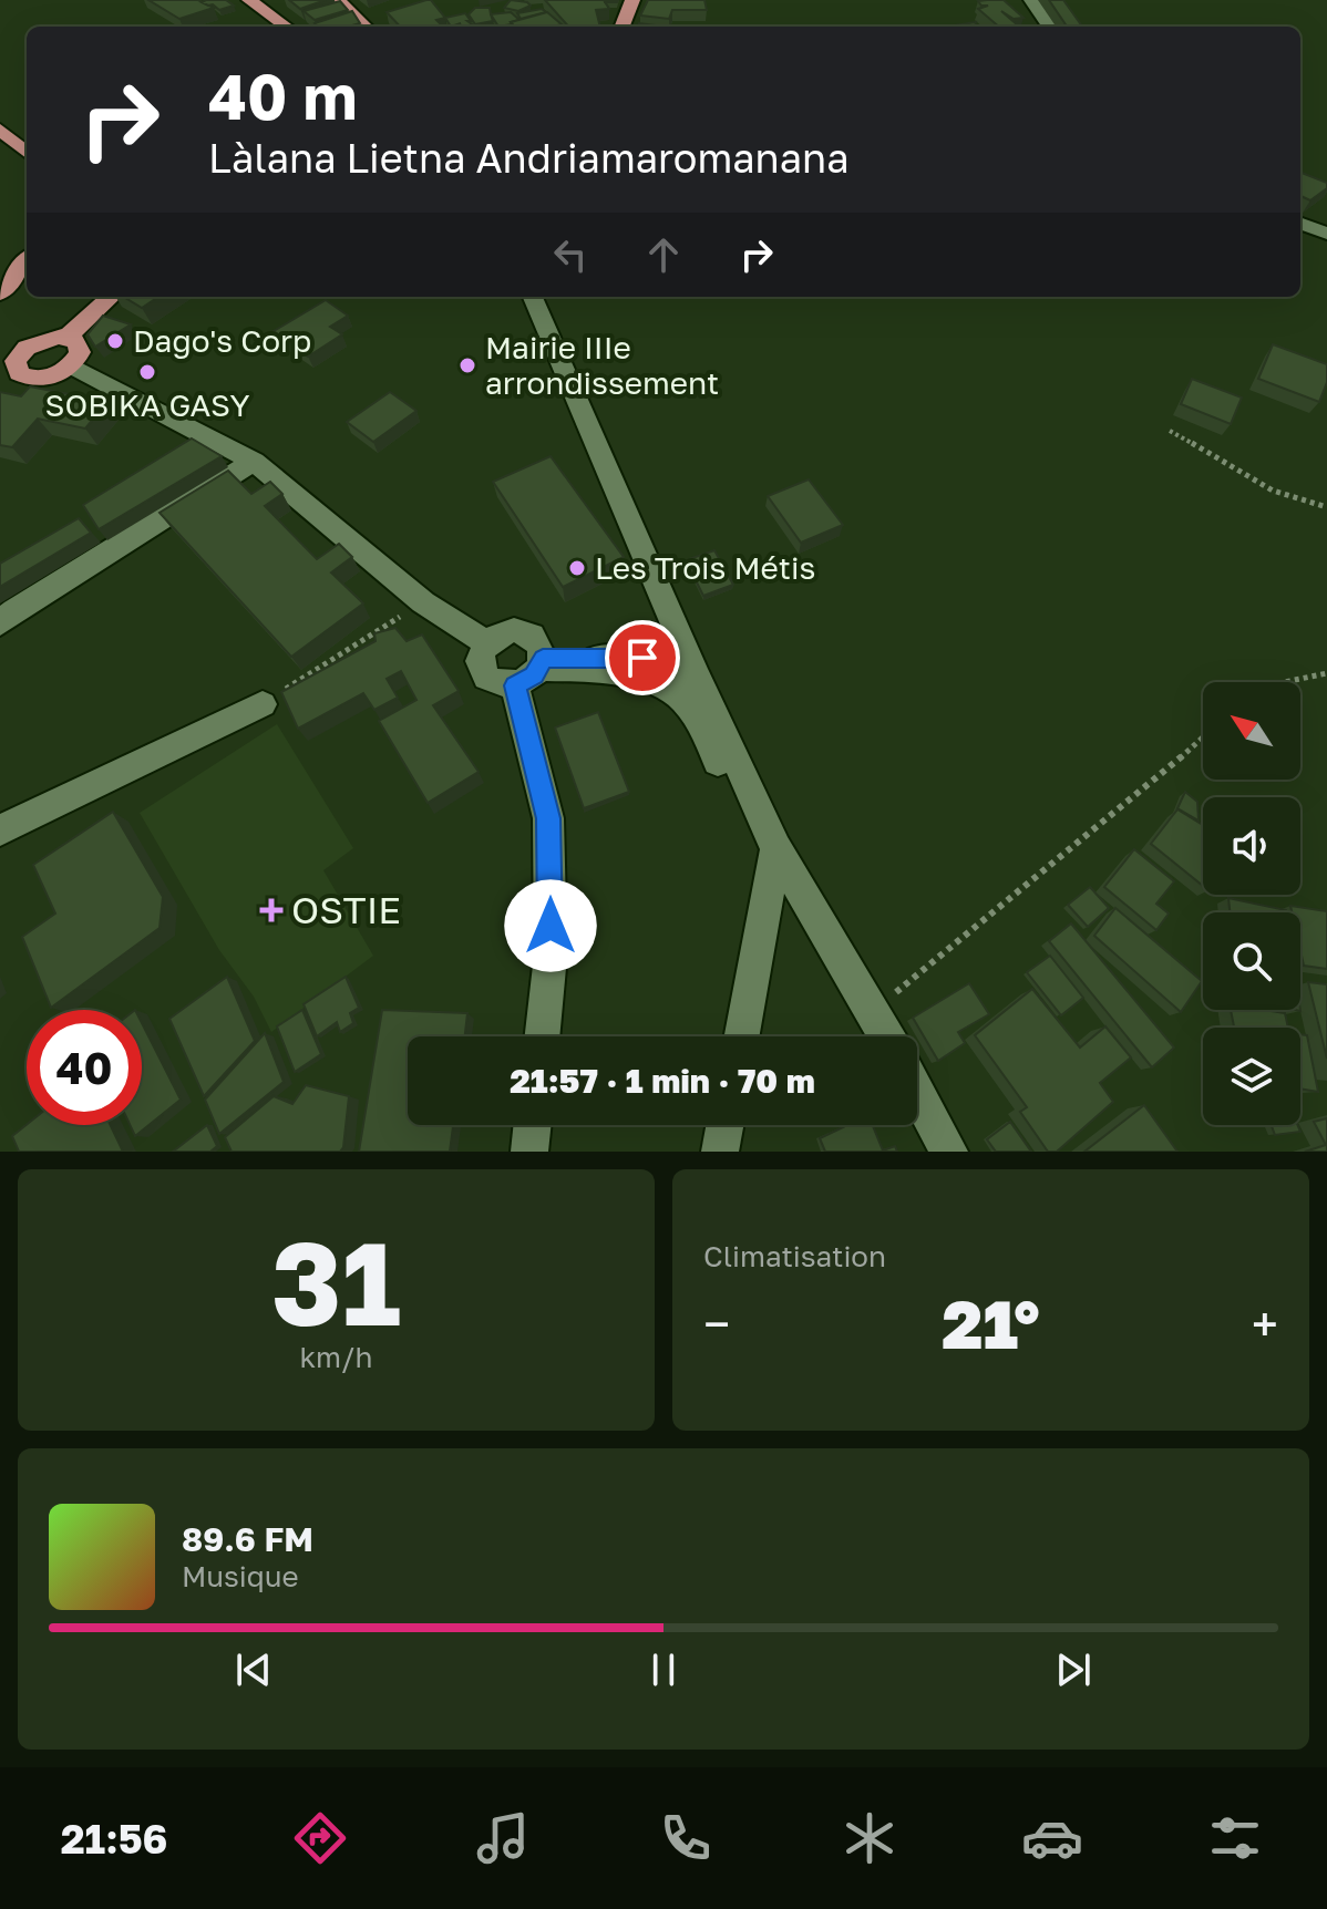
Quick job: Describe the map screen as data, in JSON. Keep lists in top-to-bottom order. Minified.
{"places":{"other":["Dago's Corp","Mairie IIIe arrondissement","SOBIKA GASY","Les Trois Métis"],"health":["OSTIE"]},"north":"top left","page":{"turn":["40 m","Làlana Lietna Andriamaromanana"],"limit":"40","trip":"21:57 · 1 min · 70 m","tile":[["31","km/h"],"Climatisation"],"heat":["−","21°","+"],"song":["89.6 FM","Musique"],"tabs":"21:56"}}
